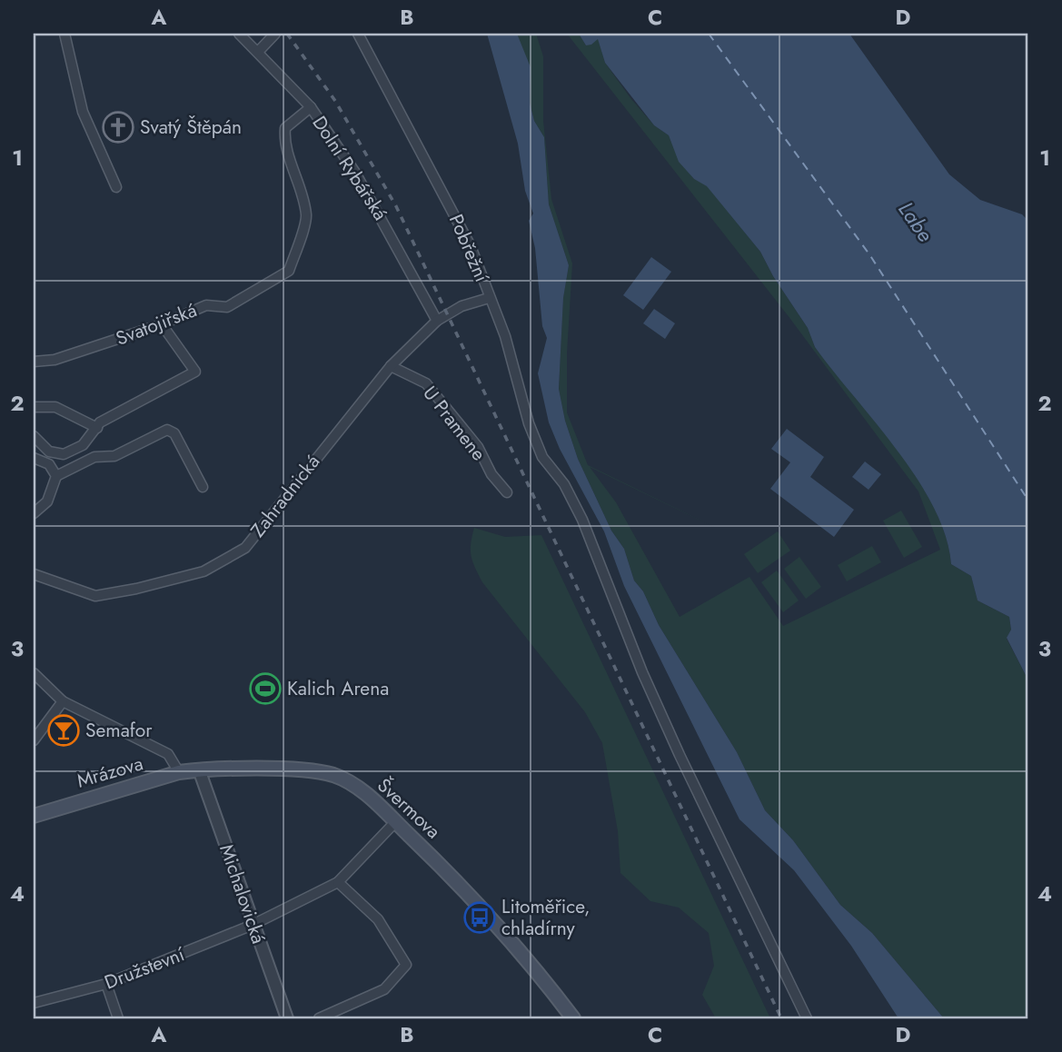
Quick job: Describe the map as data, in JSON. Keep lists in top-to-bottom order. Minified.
{"streets":{"main road":["Mrázova","Švermova"],"street":["Dolní Rybářská","Pobřežní","Svatojiřská","U Pramene","Zahradnická","Michalovická","Družstevní"]},"crossings":[["Dolní Rybářská","Svatojiřská"],["Dolní Rybářská","Zahradnická"],["Pobřežní","Zahradnická"],["U Pramene","Zahradnická"],["Mrázova","Švermova"],["Mrázova","Michalovická"],["Švermova","Michalovická"],["Švermova","Družstevní"],["Michalovická","Družstevní"]],"water":["Labe"],"places":{"church":["Svatý Štěpán"],"sports":["Kalich Arena"],"bar":["Semafor"],"bus stop":["Litoměřice, chladírny"]},"grid":{"columns":["A","B","C","D"],"rows":["1","2","3","4"]}}
